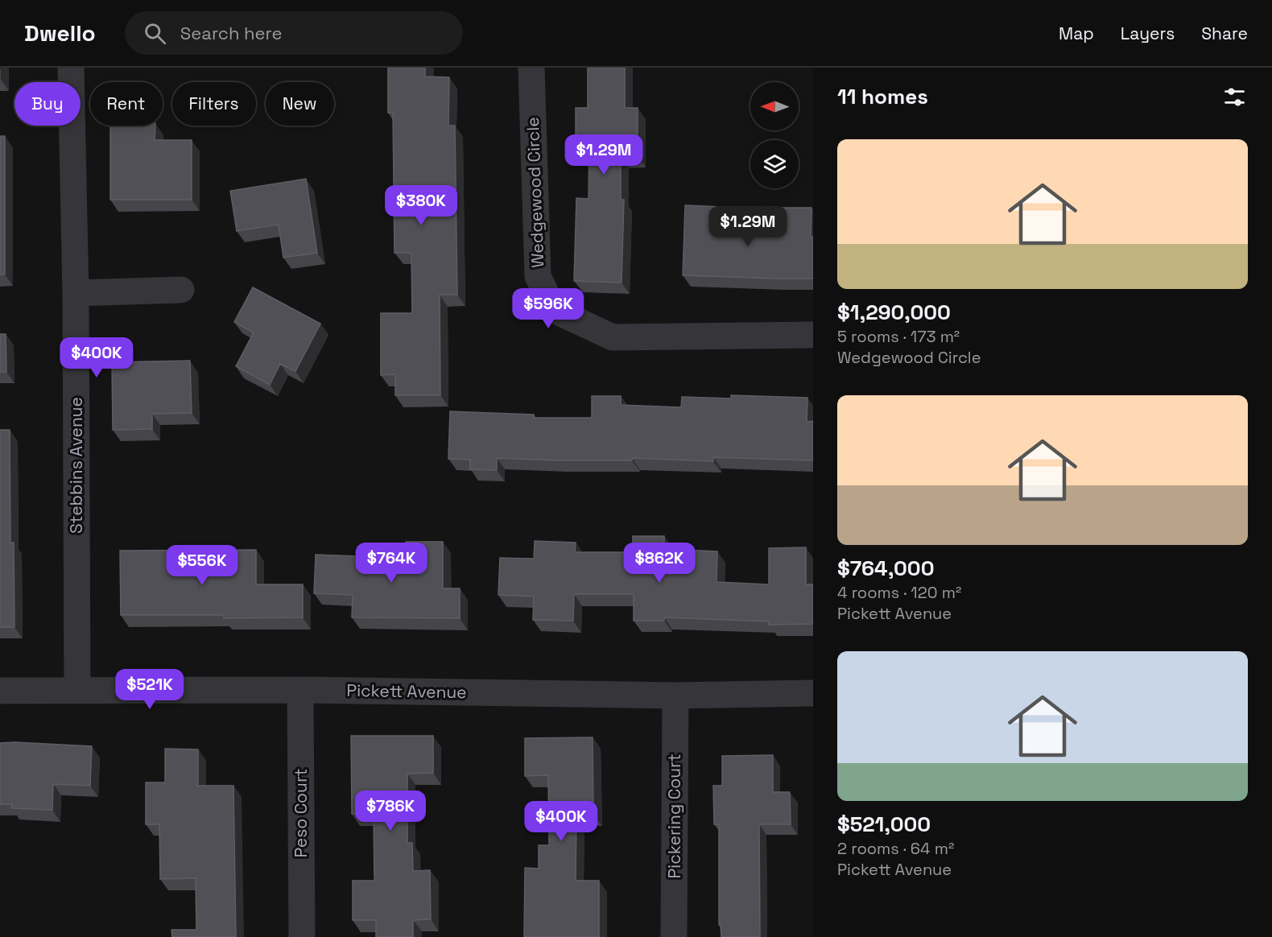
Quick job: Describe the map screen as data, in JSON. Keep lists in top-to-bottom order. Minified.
{"streets":{"street":["Wedgewood Circle","Stebbins Avenue","Pickett Avenue","Peso Court","Pickering Court"]},"crossings":[["Stebbins Avenue","Pickett Avenue"],["Pickett Avenue","Peso Court"],["Pickett Avenue","Pickering Court"]],"north":"left","page":{"header":"Dwello","search":"Search here","nav":["Map","Layers","Share"],"heading":"11 homes","chip":["Buy","Rent","Filters","New"],"list":[{"name":"$1,290,000","note":"5 rooms · 173 m² · Wedgewood Circle"},{"name":"$764,000","note":"4 rooms · 120 m² · Pickett Avenue"},{"name":"$521,000","note":"2 rooms · 64 m² · Pickett Avenue"}],"price":["$1.29M","$380K","$1.29M","$596K","$400K","$764K","$862K","$556K","$521K","$786K","$400K"]}}
